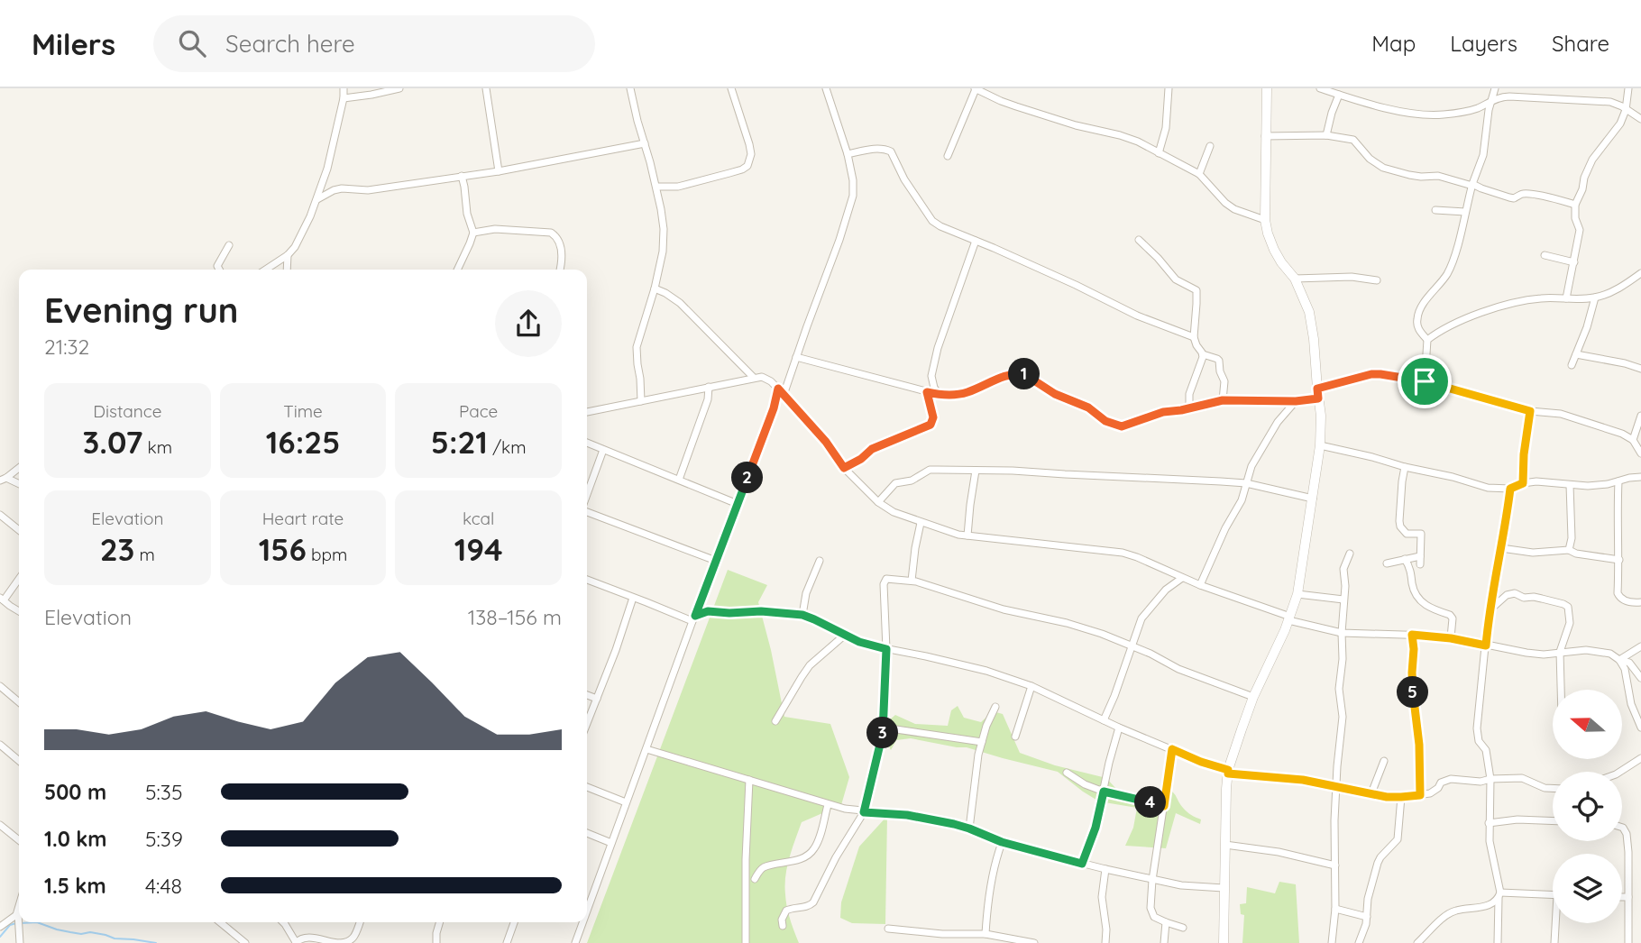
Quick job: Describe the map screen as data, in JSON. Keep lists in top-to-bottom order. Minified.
{"north":"left","page":{"header":"Milers","search":"Search here","nav":["Map","Layers","Share"],"heading":["Evening run","21:32"],"pins":["1","2","5","3","4"],"stats":[["Distance","3.07 km"],["Time","16:25"],["Pace","5:21 /km"],["Elevation","23 m"],["Heart rate","156 bpm"],["kcal","194"]],"chart":["Elevation","138–156 m"],"list":[{"name":"500 m","note":"5:35"},{"name":"1.0 km","note":"5:39"},{"name":"1.5 km","note":"4:48"}]}}
